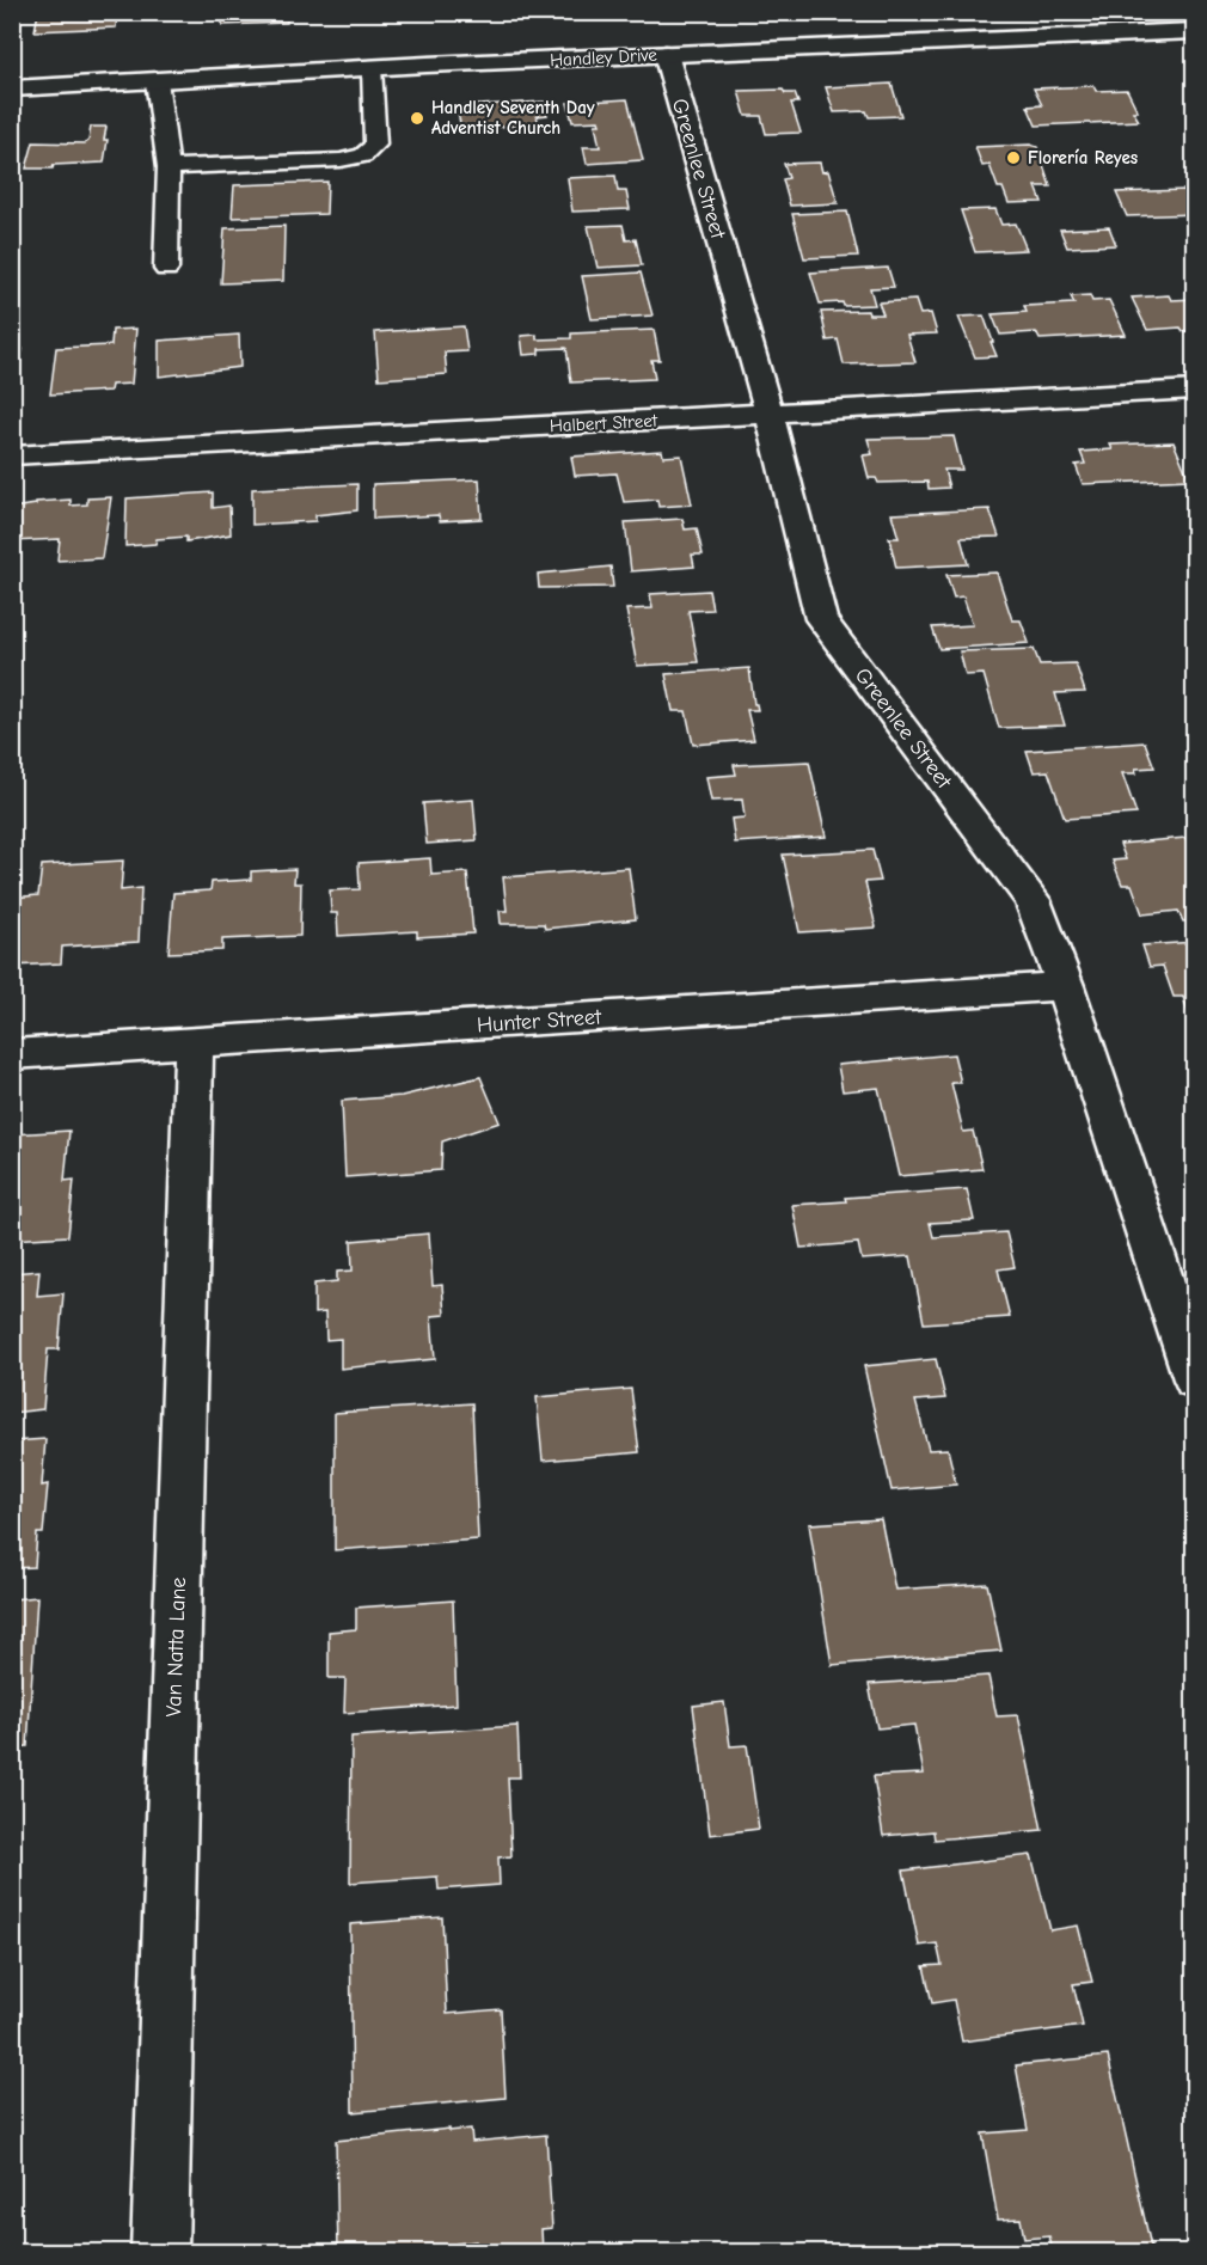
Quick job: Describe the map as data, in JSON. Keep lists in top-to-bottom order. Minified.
{"streets":{"street":["Handley Drive","Greenlee Street","Halbert Street","Hunter Street","Van Natta Lane"]},"crossings":[["Handley Drive","Greenlee Street"],["Greenlee Street","Halbert Street"],["Greenlee Street","Hunter Street"],["Hunter Street","Van Natta Lane"]],"places":["Handley Seventh Day Adventist Church","Florería Reyes"]}
